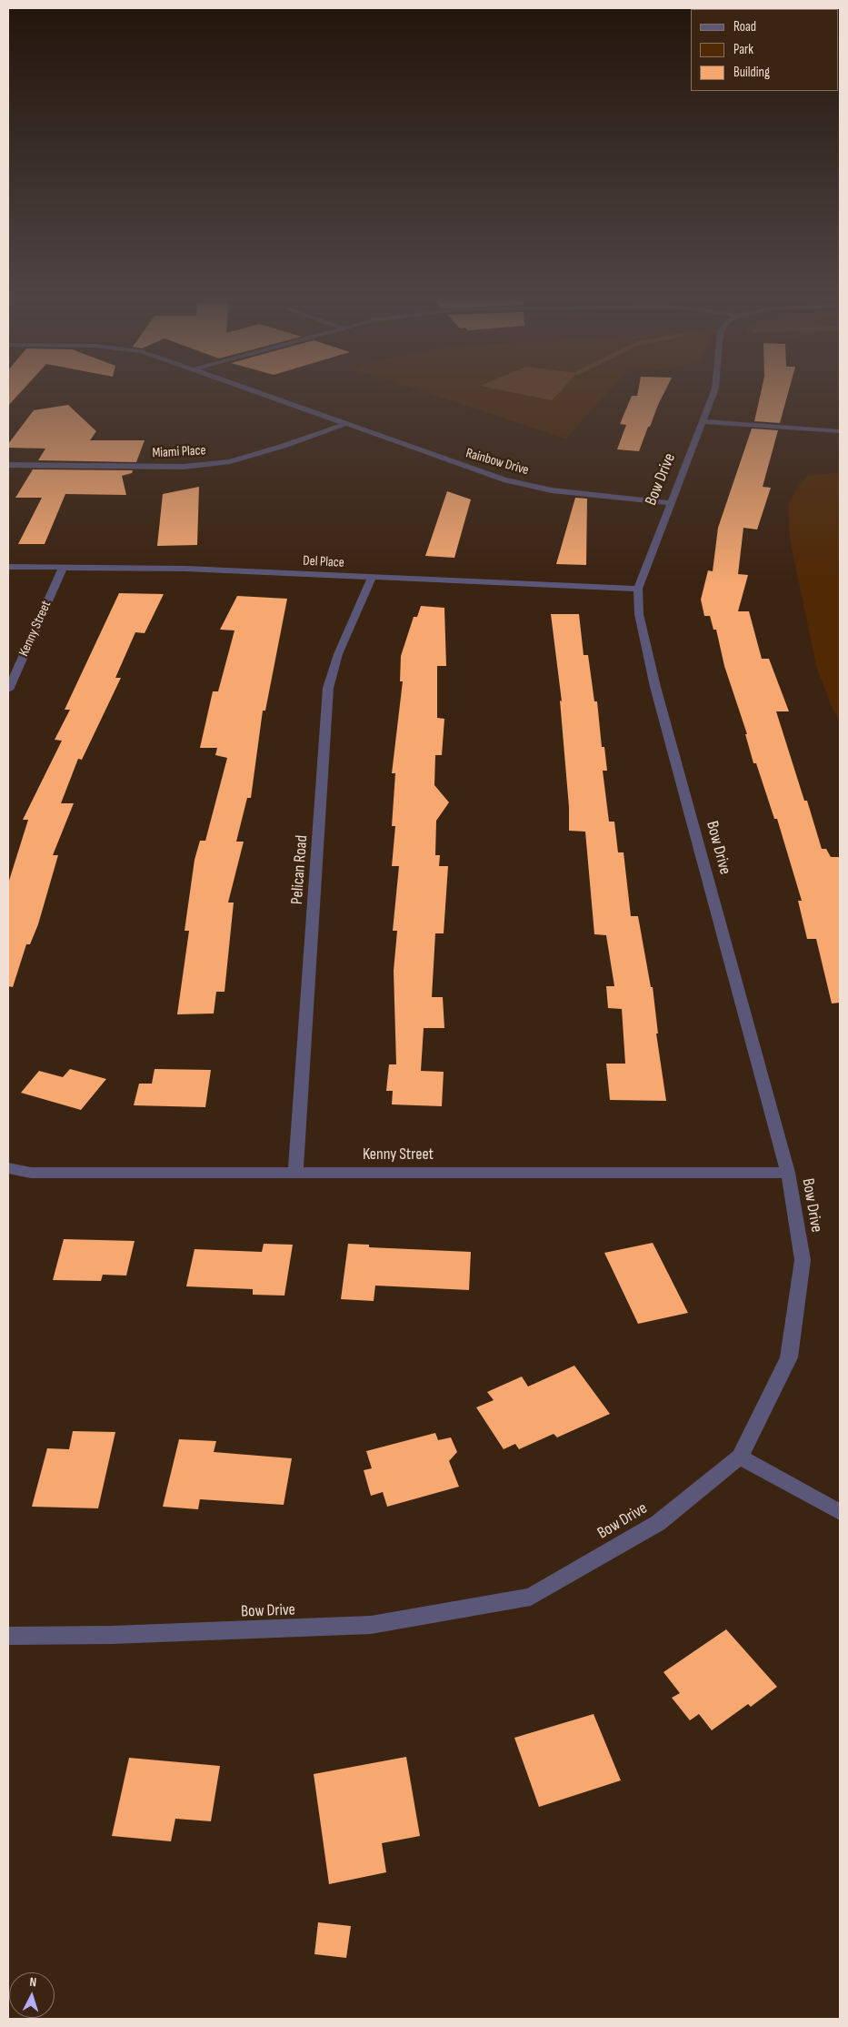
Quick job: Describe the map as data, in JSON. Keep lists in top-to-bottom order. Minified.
{"streets":{"street":["Miami Place","Rainbow Drive","Bow Drive","Del Place","Kenny Street","Pelican Road"]},"crossings":[["Miami Place","Rainbow Drive"],["Rainbow Drive","Bow Drive"],["Bow Drive","Del Place"],["Bow Drive","Kenny Street"],["Del Place","Kenny Street"],["Del Place","Pelican Road"],["Kenny Street","Pelican Road"]],"legend":["Road","Park","Building"],"north":"top"}
